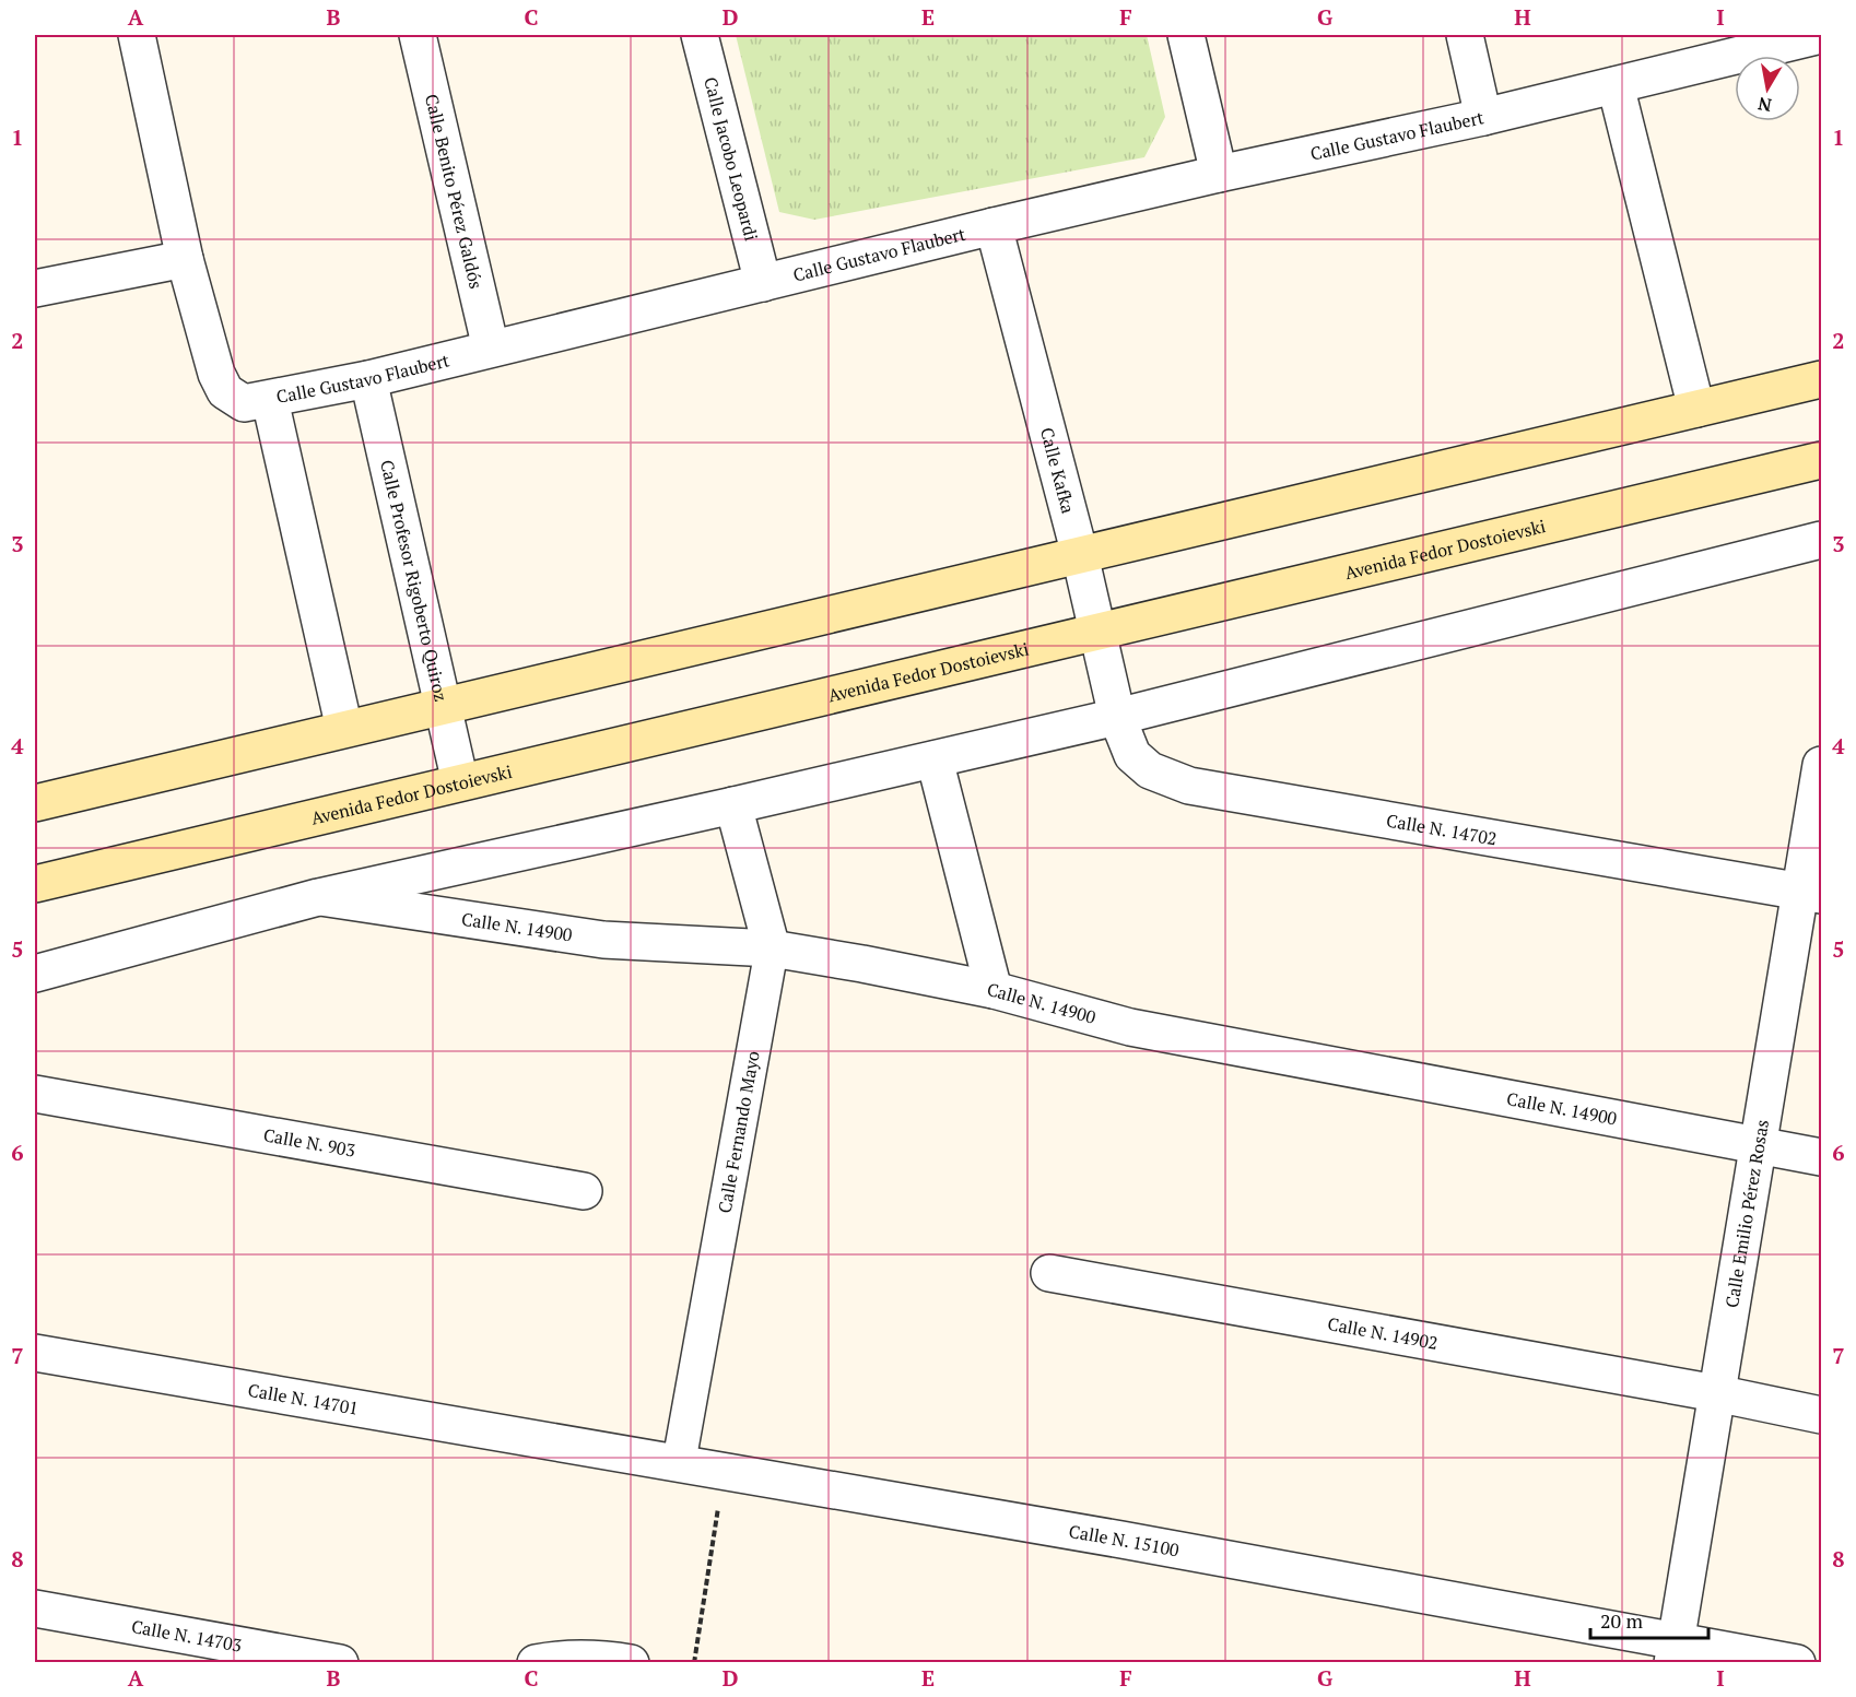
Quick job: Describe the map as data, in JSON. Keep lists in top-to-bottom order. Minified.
{"streets":{"main road":["Avenida Fedor Dostoievski"],"street":["Calle Gustavo Flaubert","Calle Jacobo Leopardi","Calle Benito Pérez Galdós","Calle Kafka","Calle Profesor Rigoberto Quiroz","Calle N. 14702","Calle N. 14900","Calle Fernando Mayo","Calle N. 903","Calle Emilio Pérez Rosas","Calle N. 14902","Calle N. 14701","Calle N. 15100","Calle N. 14703"]},"crossings":[["Calle Gustavo Flaubert","Calle Jacobo Leopardi"],["Calle Gustavo Flaubert","Calle Benito Pérez Galdós"],["Calle Gustavo Flaubert","Calle Kafka"],["Calle Gustavo Flaubert","Calle Profesor Rigoberto Quiroz"],["Calle Kafka","Avenida Fedor Dostoievski"],["Calle Kafka","Calle N. 14702"],["Avenida Fedor Dostoievski","Calle Profesor Rigoberto Quiroz"],["Calle N. 14702","Calle Emilio Pérez Rosas"],["Calle N. 14900","Calle Fernando Mayo"],["Calle N. 14900","Calle Emilio Pérez Rosas"],["Calle Fernando Mayo","Calle N. 15100"],["Calle Emilio Pérez Rosas","Calle N. 14902"],["Calle Emilio Pérez Rosas","Calle N. 15100"],["Calle N. 14701","Calle N. 15100"]],"scale_bar":"20 m","north":"bottom","grid":{"columns":["A","B","C","D","E","F","G","H","I"],"rows":["1","2","3","4","5","6","7","8"]}}
